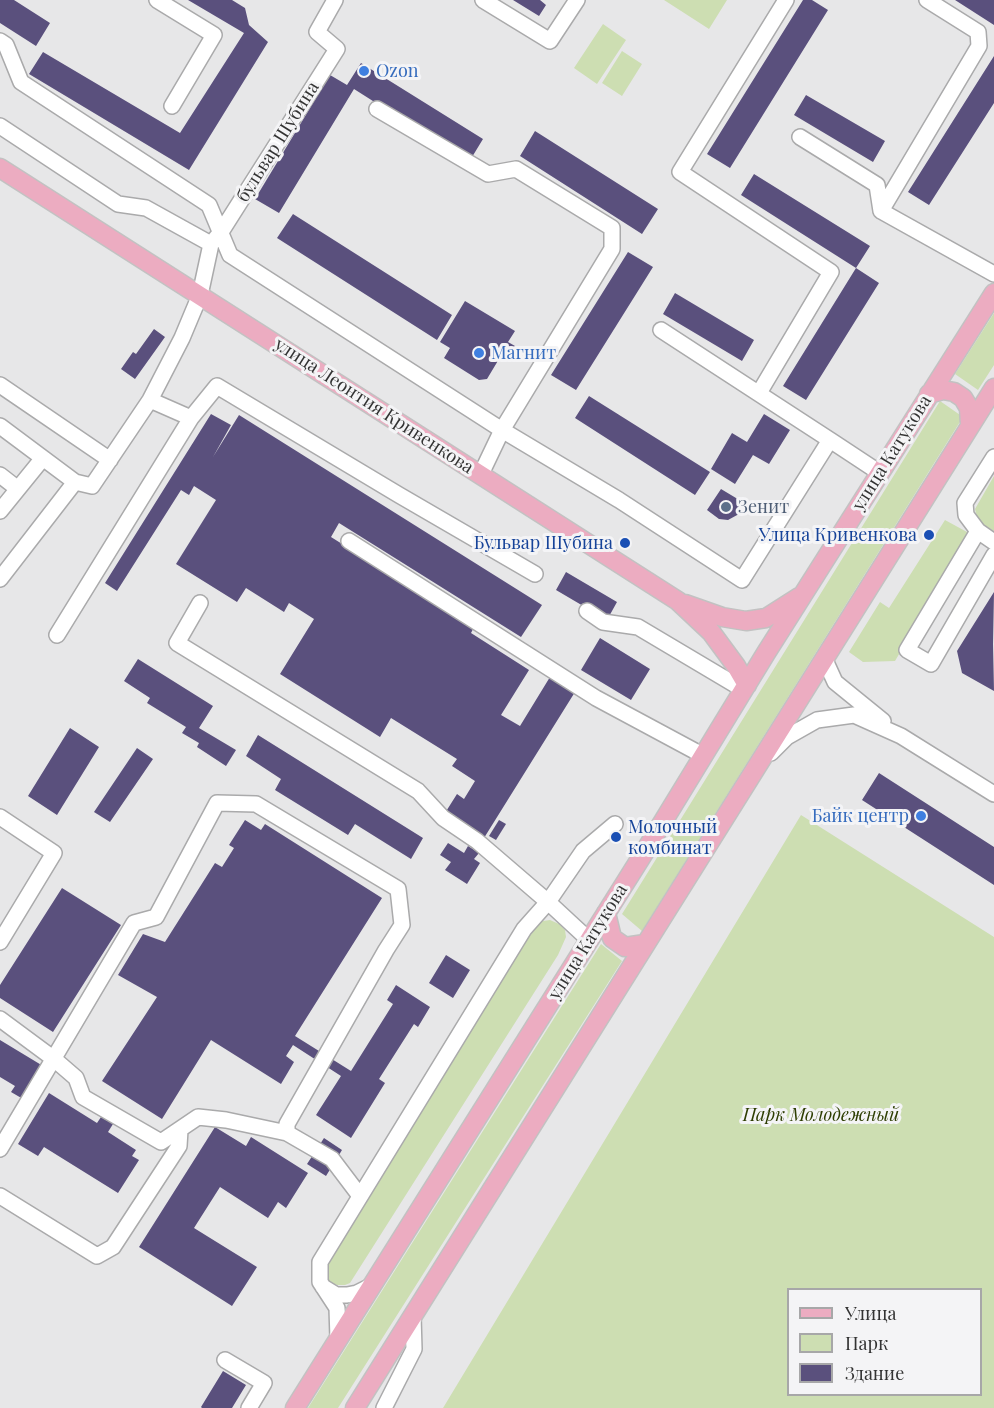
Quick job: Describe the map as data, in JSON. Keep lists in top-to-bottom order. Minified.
{"streets":{"main road":["улица Леонтия Кривенкова","улица Катукова"],"street":["бульвар Шубина"]},"crossings":[["бульвар Шубина","улица Леонтия Кривенкова"]],"parks":["Парк Молодежный"],"places":["Ozon","Магнит","Зенит","Улица Кривенкова","Бульвар Шубина","Байк центр","Молочный комбинат"],"legend":["Улица","Парк","Здание"]}
